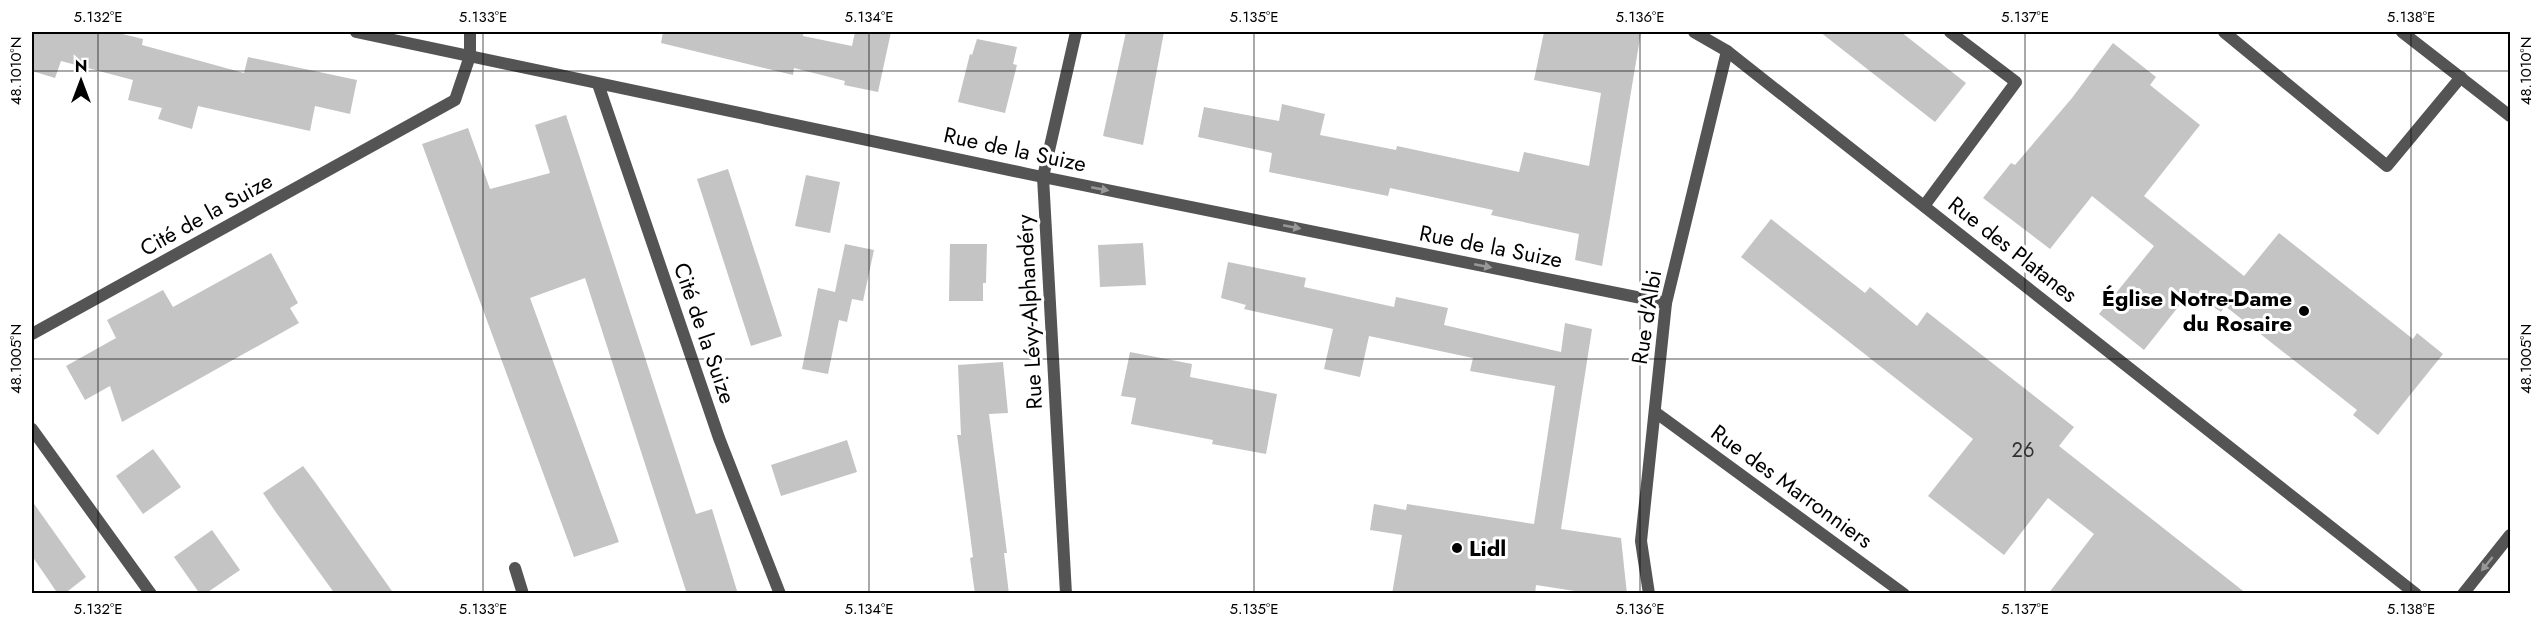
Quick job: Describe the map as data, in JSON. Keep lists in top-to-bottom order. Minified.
{"streets":{"street":["Rue de la Suize","Cité de la Suize","Rue des Platanes","Rue Lévy-Alphandéry","Rue d'Albi","Rue des Marronniers"]},"crossings":[["Rue de la Suize","Cité de la Suize"],["Rue de la Suize","Rue Lévy-Alphandéry"],["Rue de la Suize","Rue d'Albi"],["Rue des Platanes","Rue d'Albi"],["Rue d'Albi","Rue des Marronniers"]],"one_way":["Rue de la Suize"],"places":["Église Notre-Dame du Rosaire","Lidl"],"house_numbers":["26"],"north":"top","coordinates":["5.132°E","5.133°E","5.134°E","5.135°E","5.136°E","5.137°E","5.138°E","48.1010°N","48.1005°N"]}
